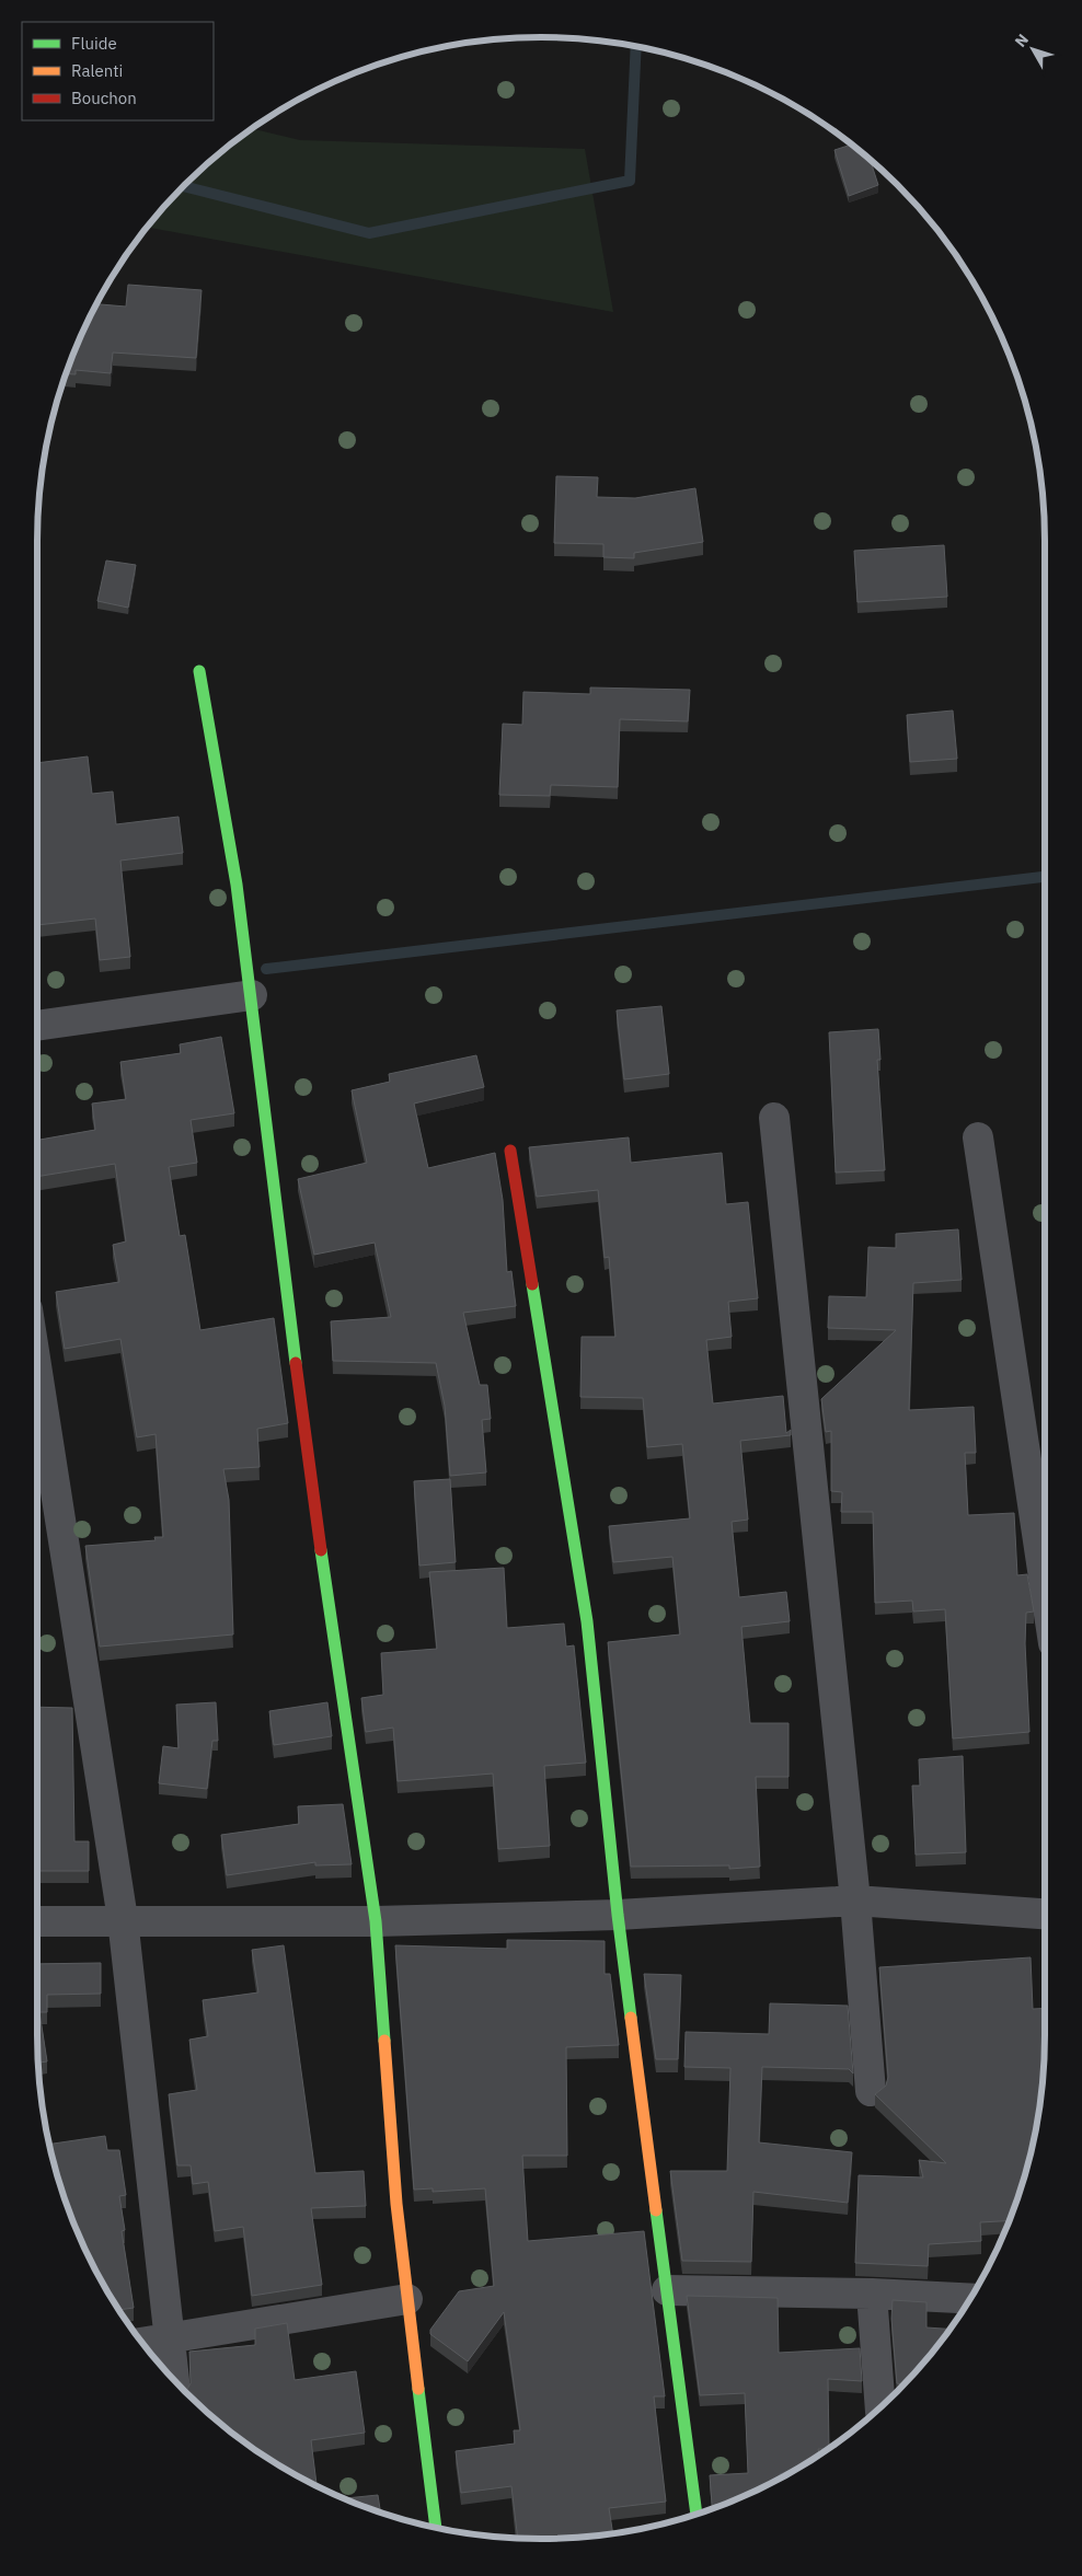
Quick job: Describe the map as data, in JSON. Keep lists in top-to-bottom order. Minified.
{"legend":["Fluide","Ralenti","Bouchon"],"north":"top left"}
